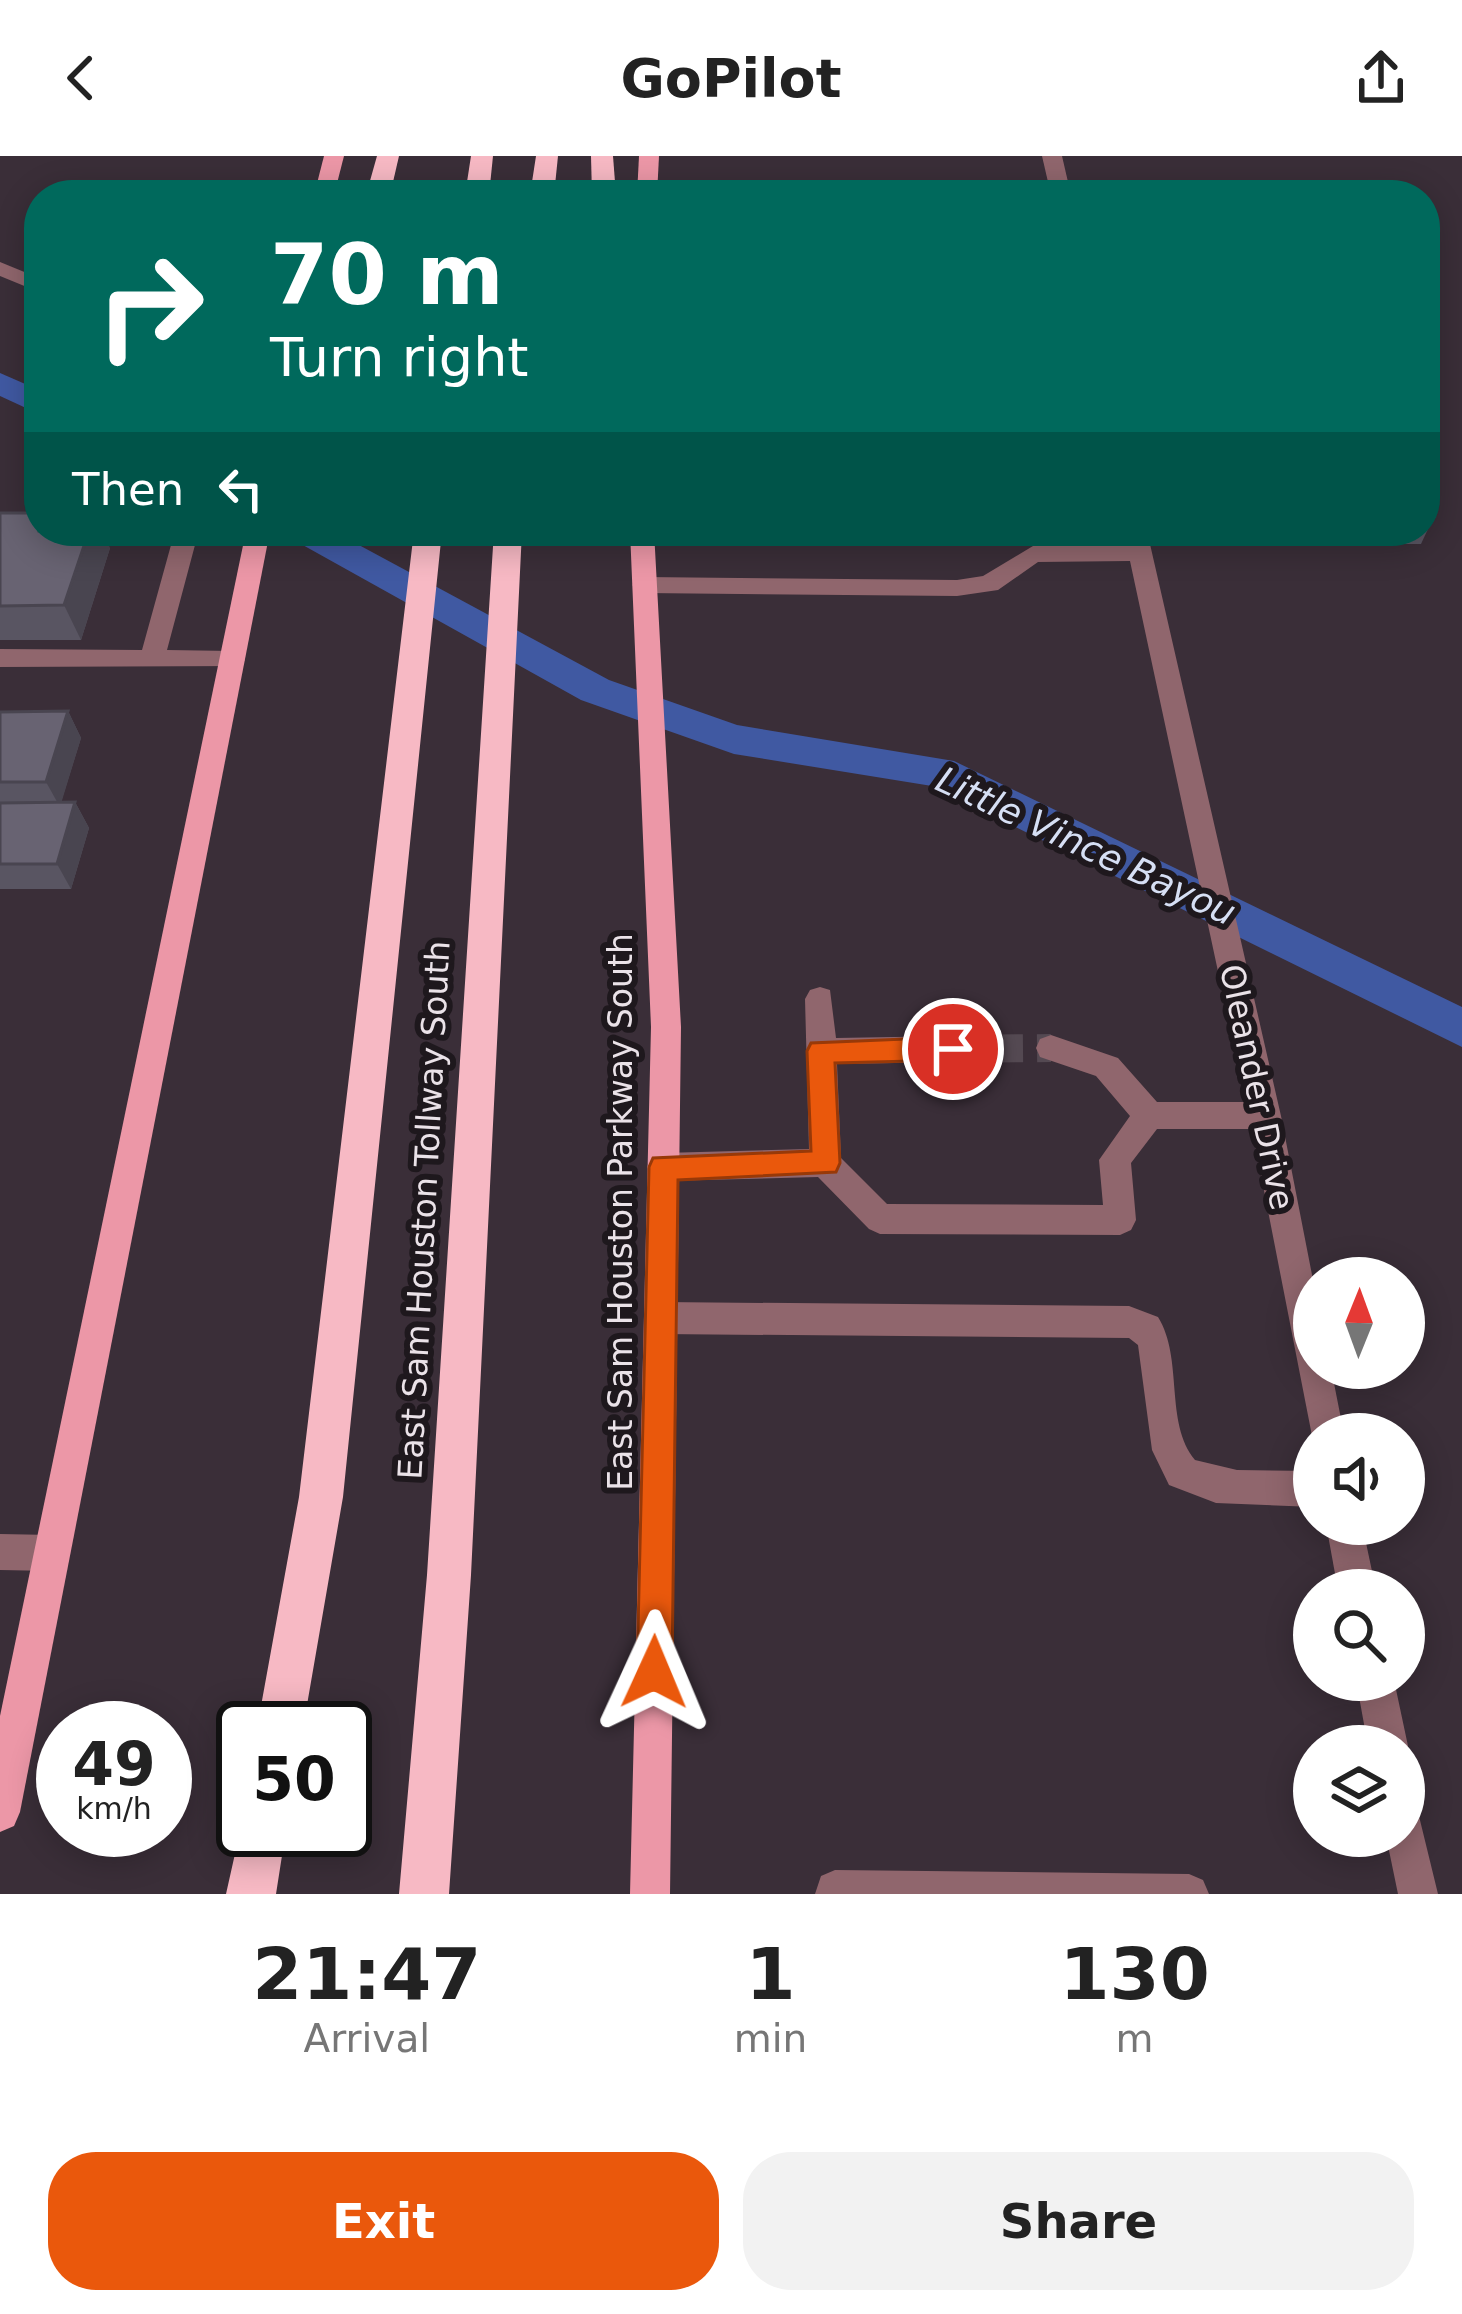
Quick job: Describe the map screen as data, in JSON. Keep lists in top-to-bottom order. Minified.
{"streets":{"highway":["East Sam Houston Tollway South"],"main road":["East Sam Houston Parkway South"],"street":["Oleander Drive"]},"water":["Little Vince Bayou"],"north":"top","page":{"header":"GoPilot","turn":["70 m","Turn right"],"then":"Then","speed":"49 km/h","limit":"50","eta":["21:47","Arrival","1","min","130","m"],"buttons":["Exit","Share"]}}
